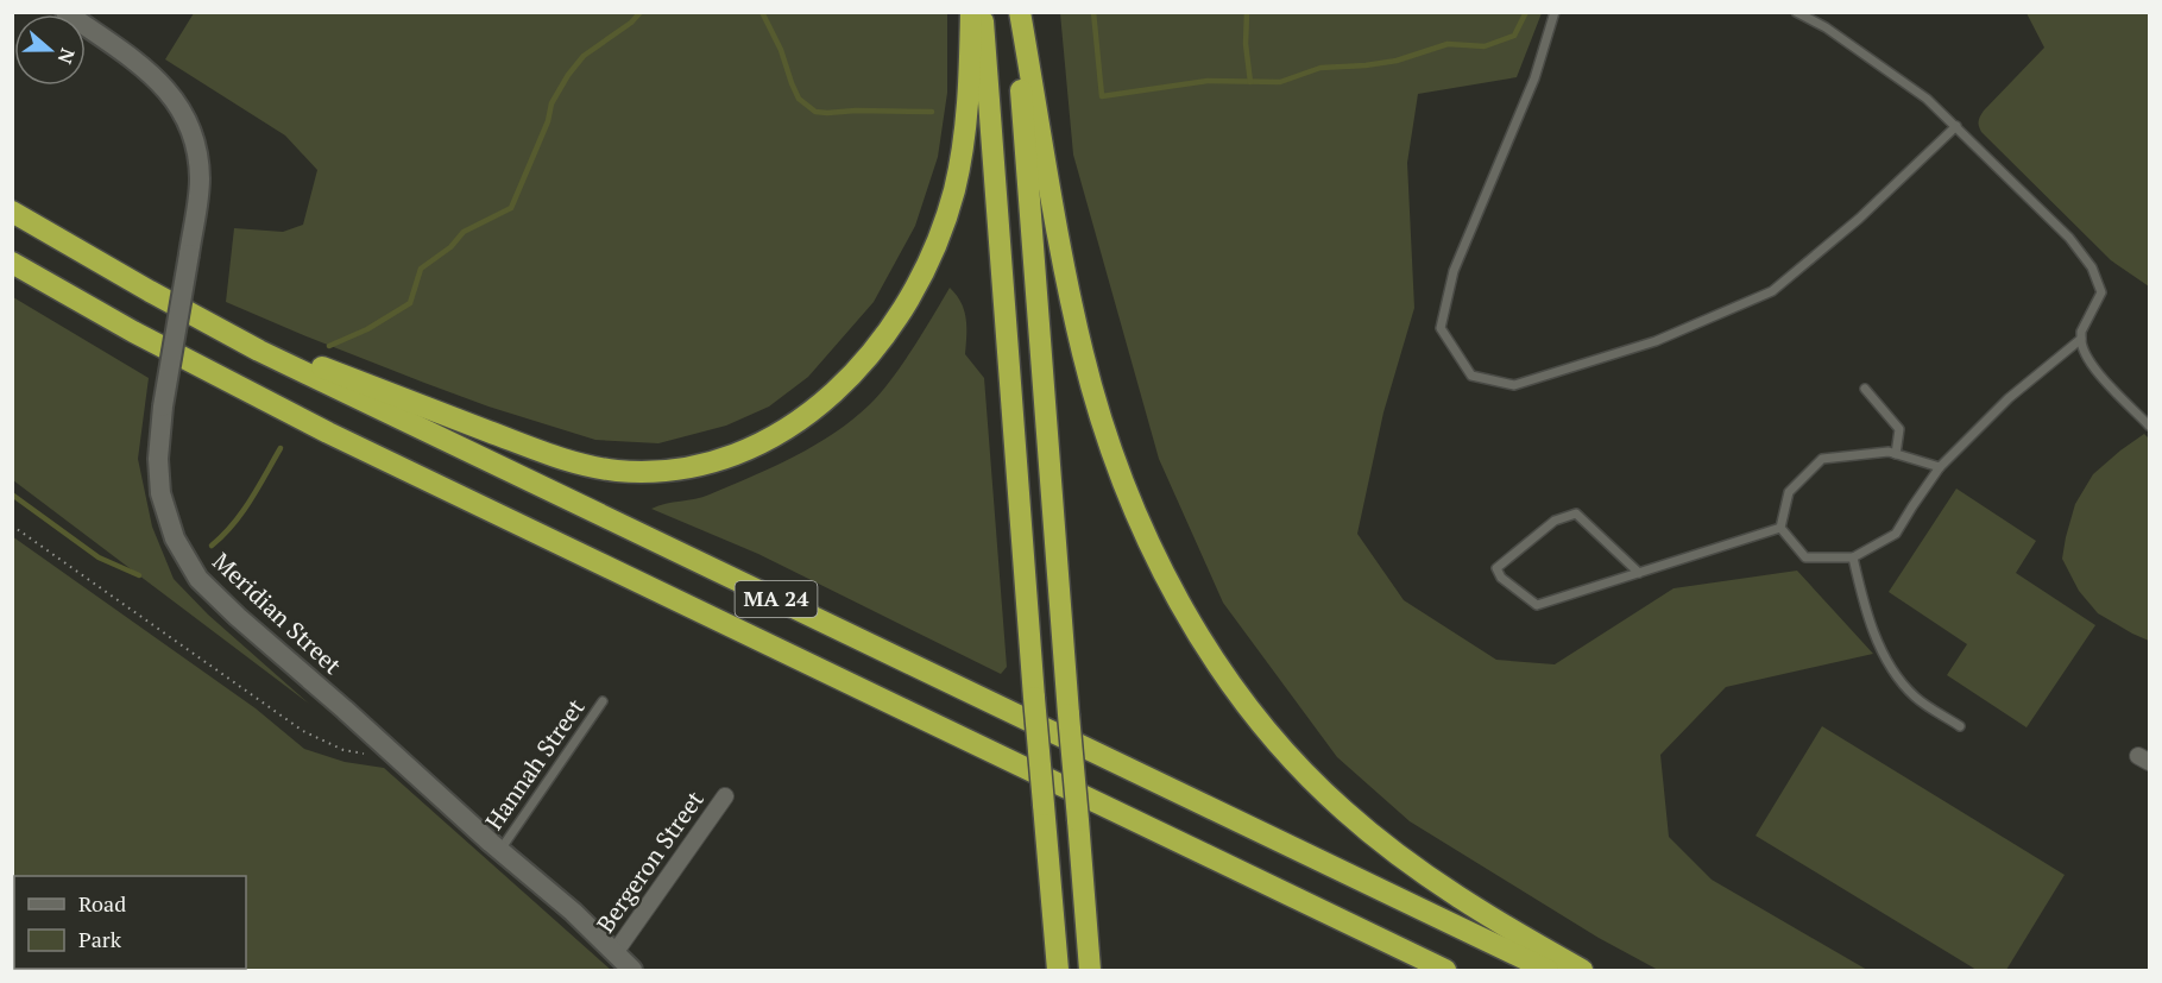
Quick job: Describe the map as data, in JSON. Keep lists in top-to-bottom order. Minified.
{"streets":{"highway":["MA 24"],"street":["Meridian Street","Bergeron Street"],"lane":["Hannah Street"]},"crossings":[["Meridian Street","Hannah Street"],["Meridian Street","Bergeron Street"]],"legend":["Road","Park"],"north":"right"}
